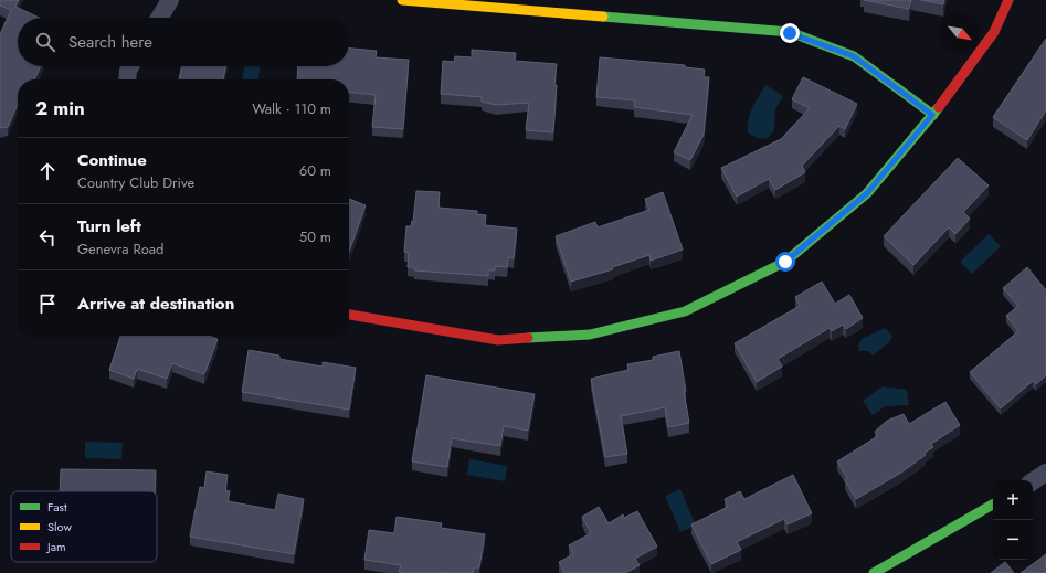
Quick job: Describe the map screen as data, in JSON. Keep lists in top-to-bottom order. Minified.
{"legend":["Fast","Slow","Jam"],"north":"bottom right","page":{"search":"Search here","heading":["2 min","Walk · 110 m"],"list":[["Continue","Country Club Drive","60 m"],["Turn left","Genevra Road","50 m"],"Arrive at destination"],"map_buttons":["+","−"]}}
